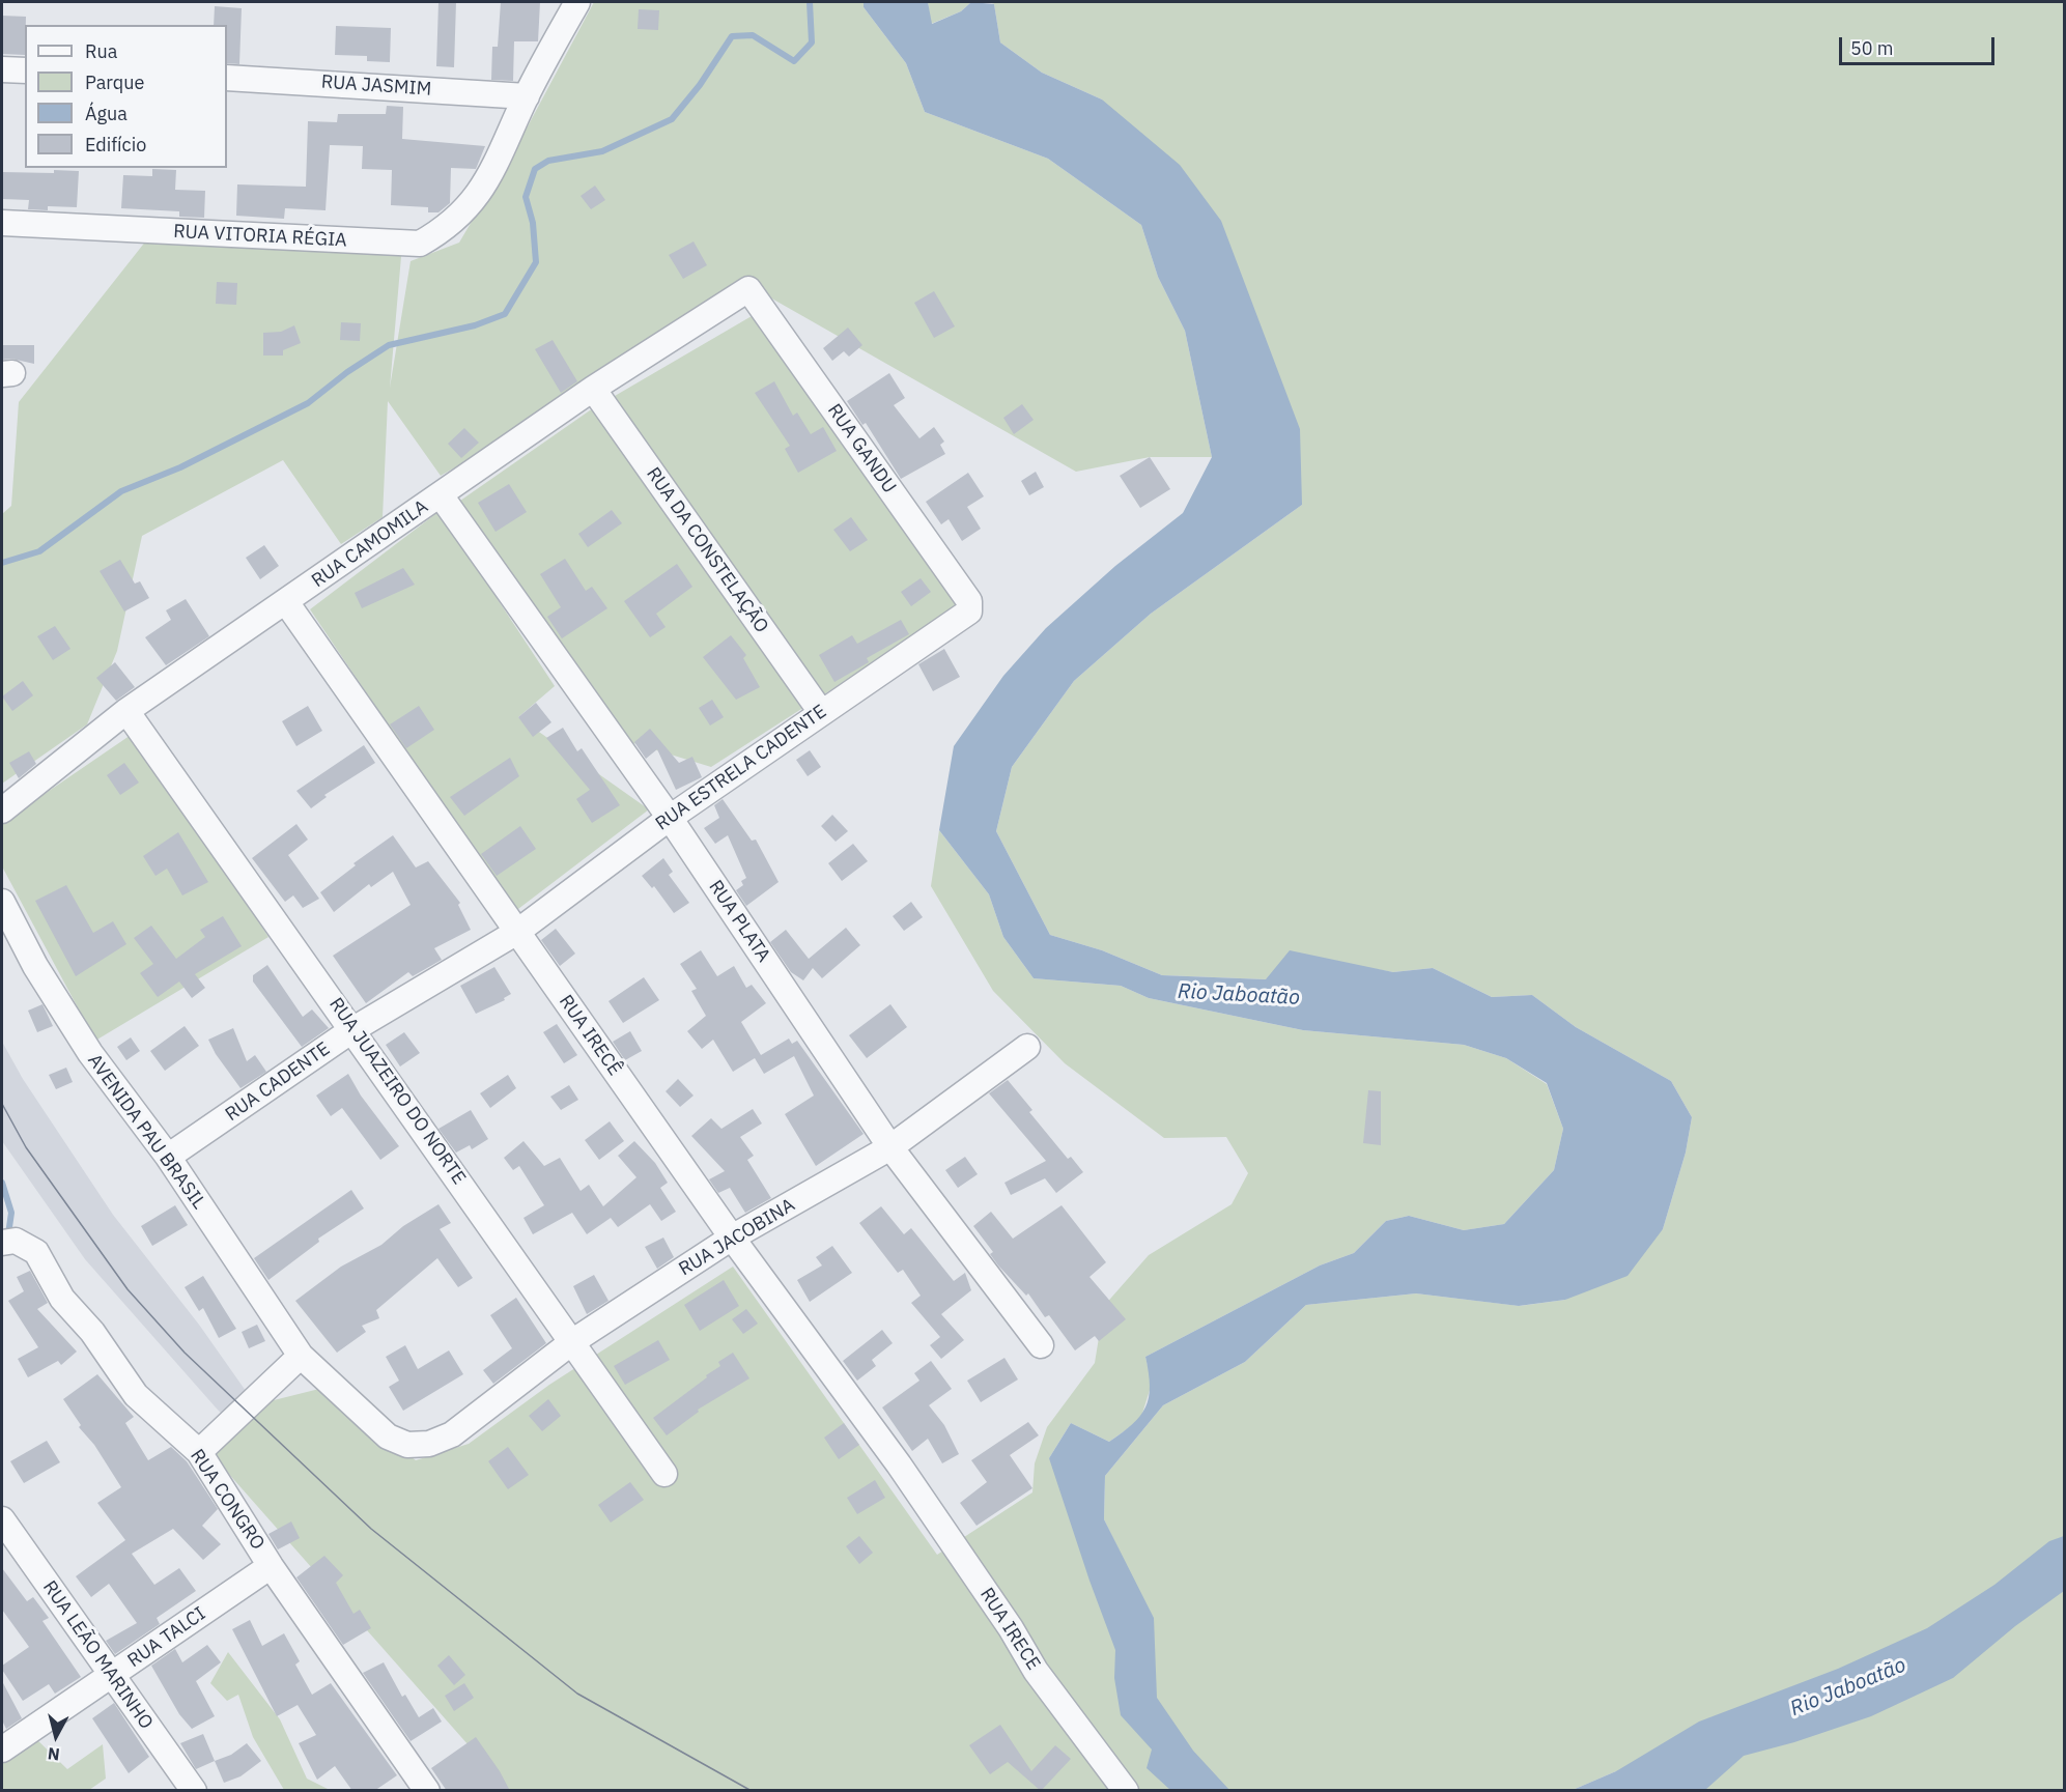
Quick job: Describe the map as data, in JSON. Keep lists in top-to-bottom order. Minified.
{"streets":{"street":["RUA JASMIM","RUA VITORIA RÉGIA","RUA GANDU","RUA CAMOMILA","RUA DA CONSTELAÇÃO","RUA ESTRELA CADENTE","RUA PLATA","RUA IRECÊ","RUA CADENTE","RUA JUAZEIRO DO NORTE","AVENIDA PAU BRASIL","RUA JACOBINA","RUA CONGRO","RUA IRECE","RUA TALCI","RUA LEÃO MARINHO"]},"crossings":[["RUA JASMIM","RUA VITORIA RÉGIA"],["RUA GANDU","RUA CAMOMILA"],["RUA GANDU","RUA ESTRELA CADENTE"],["RUA CAMOMILA","RUA DA CONSTELAÇÃO"],["RUA CAMOMILA","RUA PLATA"],["RUA CAMOMILA","RUA IRECÊ"],["RUA CAMOMILA","RUA JUAZEIRO DO NORTE"],["RUA DA CONSTELAÇÃO","RUA ESTRELA CADENTE"],["RUA ESTRELA CADENTE","RUA PLATA"],["RUA ESTRELA CADENTE","RUA IRECÊ"],["RUA ESTRELA CADENTE","RUA CADENTE"],["RUA PLATA","RUA JACOBINA"],["RUA IRECÊ","RUA CADENTE"],["RUA IRECÊ","RUA JACOBINA"],["RUA IRECÊ","RUA IRECE"],["RUA CADENTE","RUA JUAZEIRO DO NORTE"],["RUA CADENTE","AVENIDA PAU BRASIL"],["RUA JUAZEIRO DO NORTE","RUA JACOBINA"],["AVENIDA PAU BRASIL","RUA JACOBINA"],["RUA CONGRO","RUA TALCI"],["RUA TALCI","RUA LEÃO MARINHO"]],"water":["Rio Jaboatão"],"legend":["Rua","Parque","Água","Edifício"],"scale_bar":"50 m","north":"bottom"}
